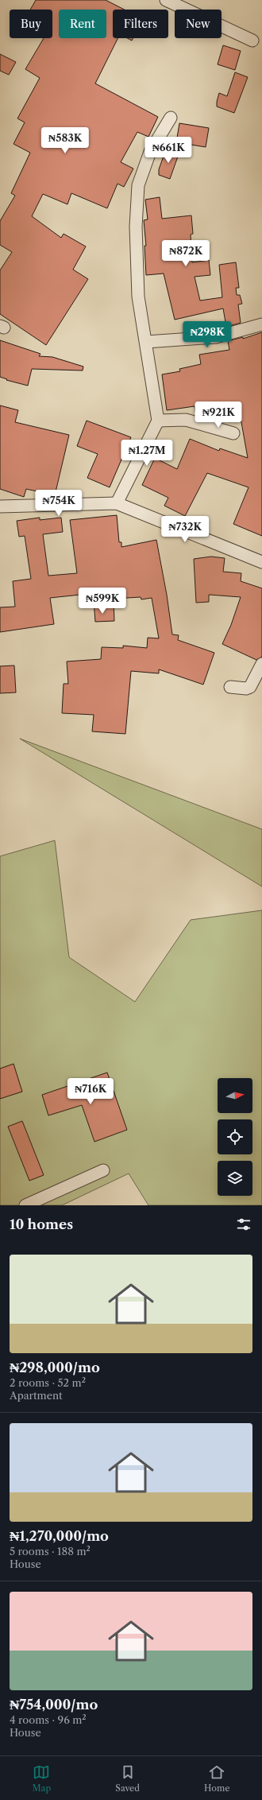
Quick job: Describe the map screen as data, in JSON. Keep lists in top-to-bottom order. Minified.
{"north":"right","page":{"chip":["Buy","Rent","Filters","New"],"price":["₦583K","₦661K","₦872K","₦298K","₦921K","₦1.27M","₦754K","₦732K","₦599K","₦716K"],"heading":"10 homes","list":[{"name":"₦298,000/mo","note":"2 rooms · 52 m² · Apartment"},{"name":"₦1,270,000/mo","note":"5 rooms · 188 m² · House"},{"name":"₦754,000/mo","note":"4 rooms · 96 m² · House"}],"tabs":["Map","Saved","Home"]}}
